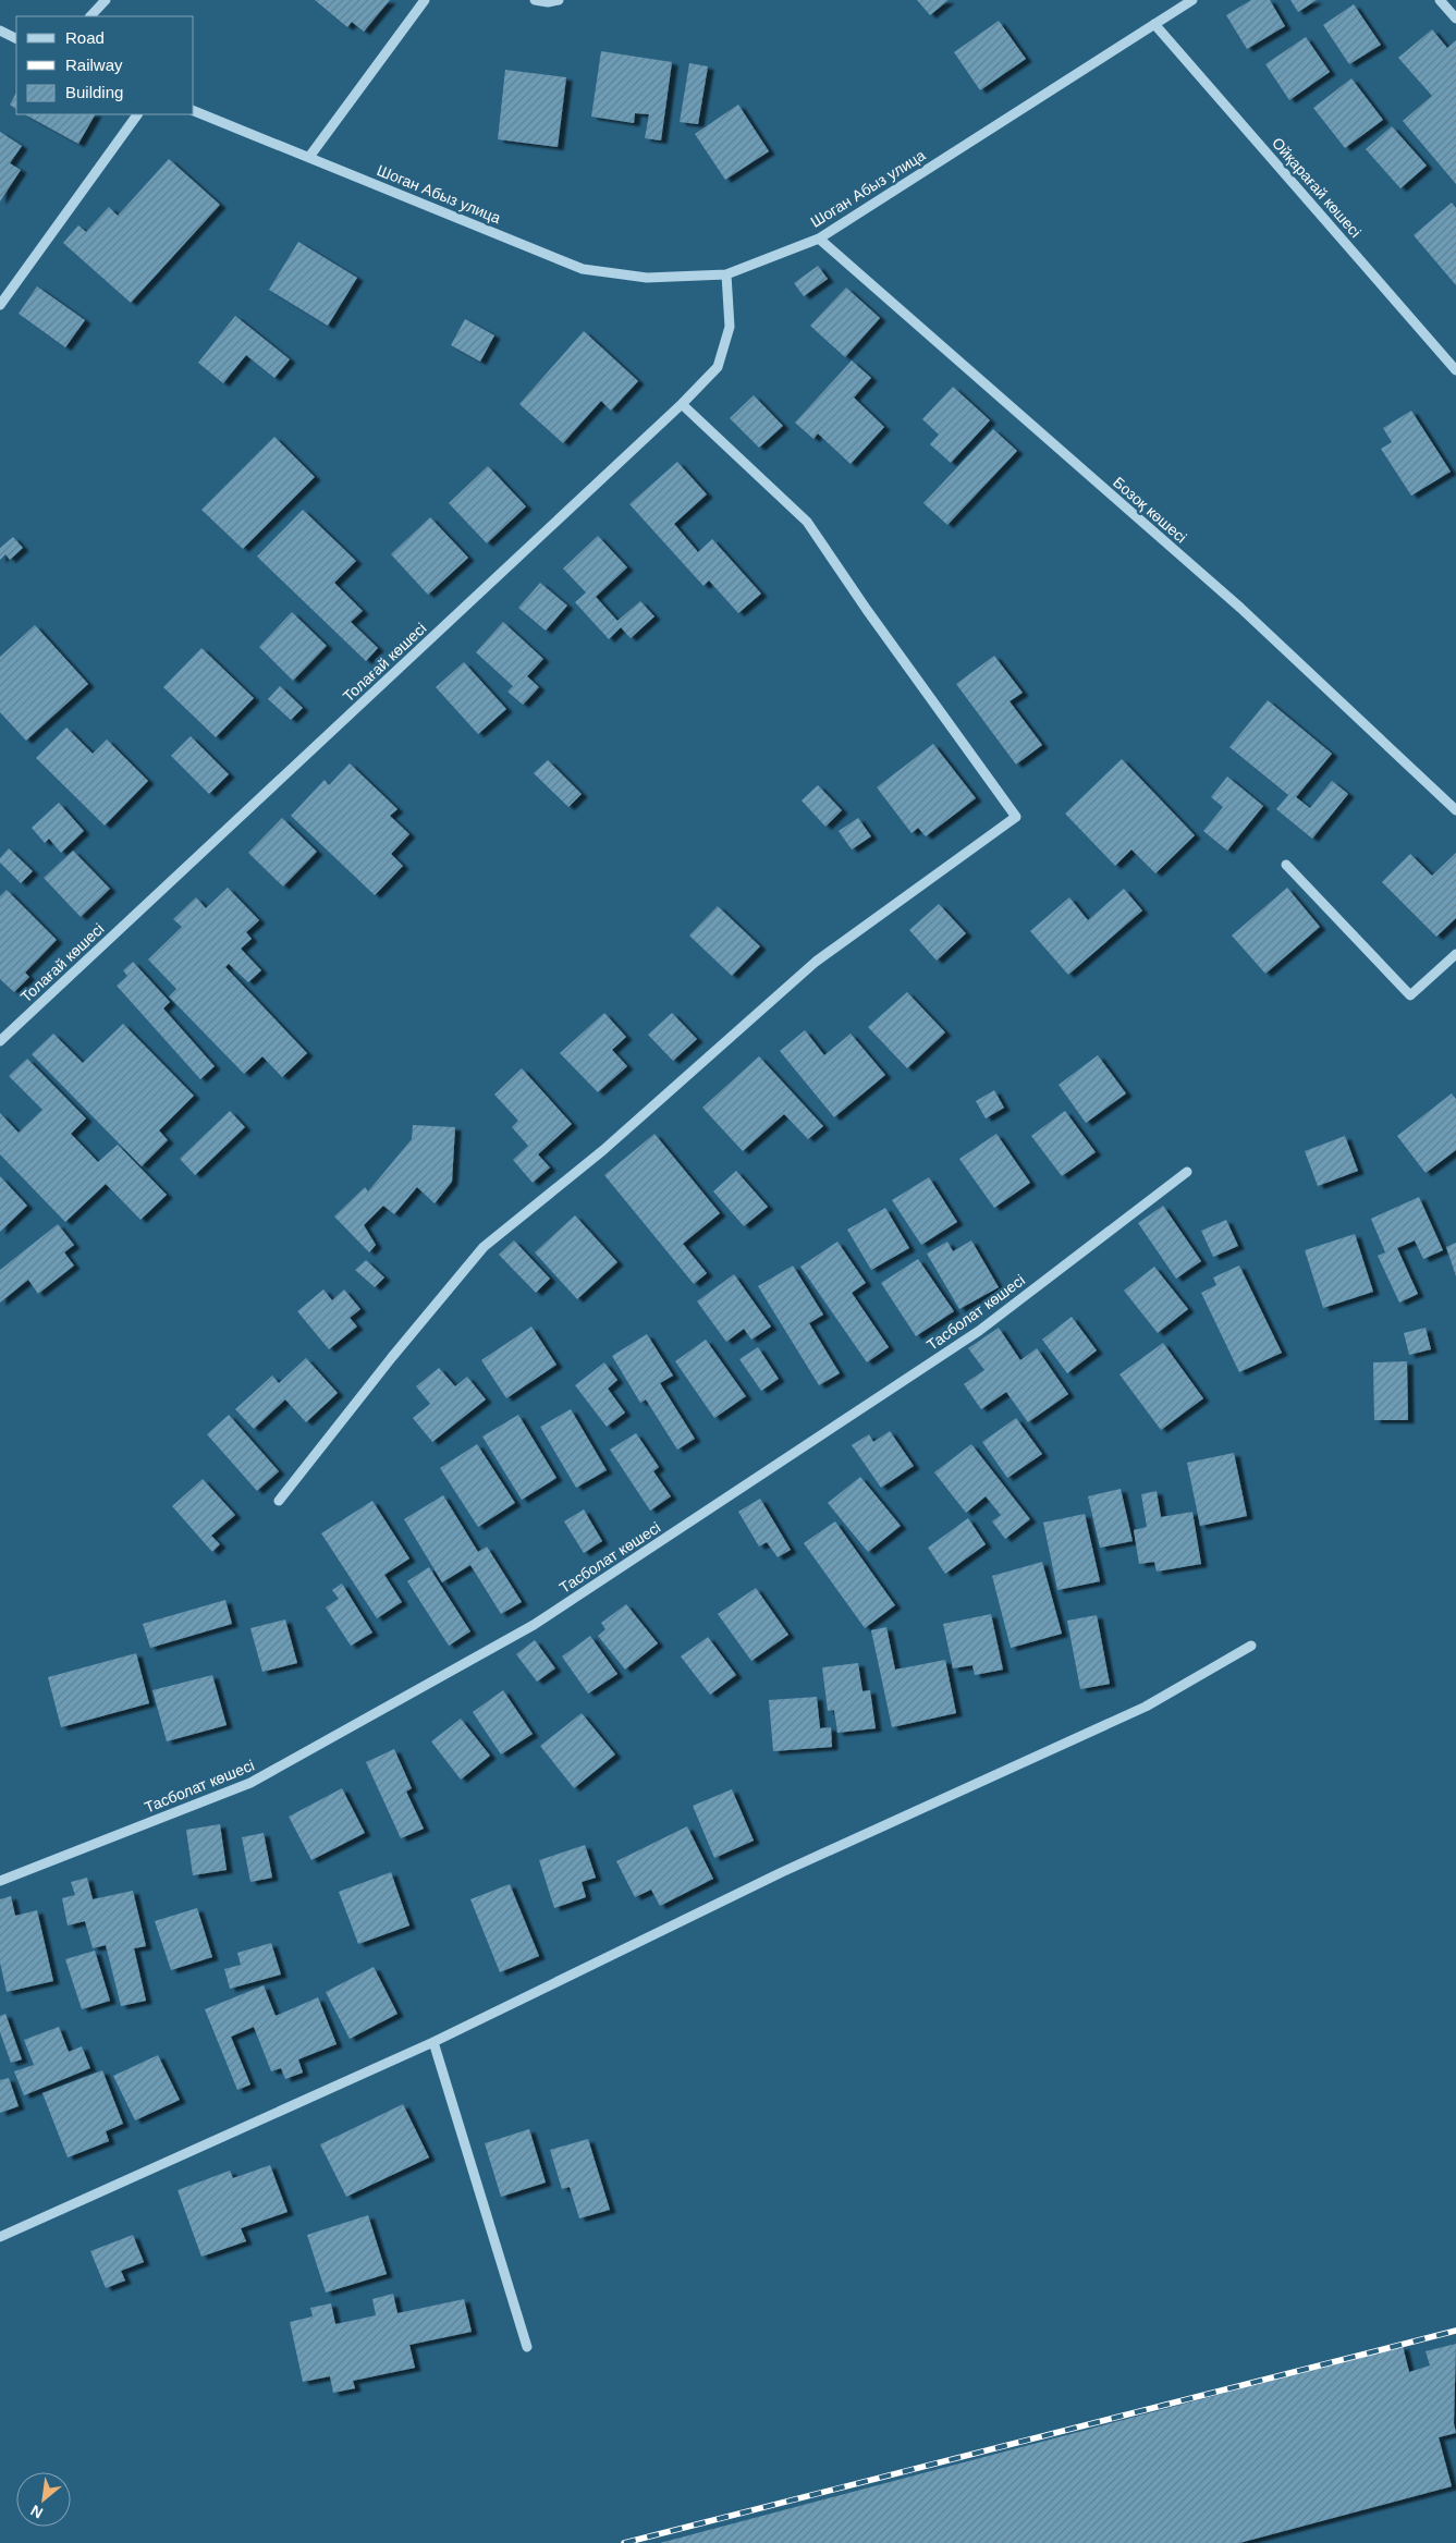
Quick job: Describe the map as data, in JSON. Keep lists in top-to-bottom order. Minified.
{"streets":{"street":["Ойқарағай көшесі","Шоган Абыз улица","Бозоқ көшесі","Толағай көшесі","Тасболат көшесі"]},"crossings":[["Ойқарағай көшесі","Шоган Абыз улица"],["Шоган Абыз улица","Бозоқ көшесі"],["Шоган Абыз улица","Толағай көшесі"]],"legend":["Road","Railway","Building"],"north":"bottom left"}
